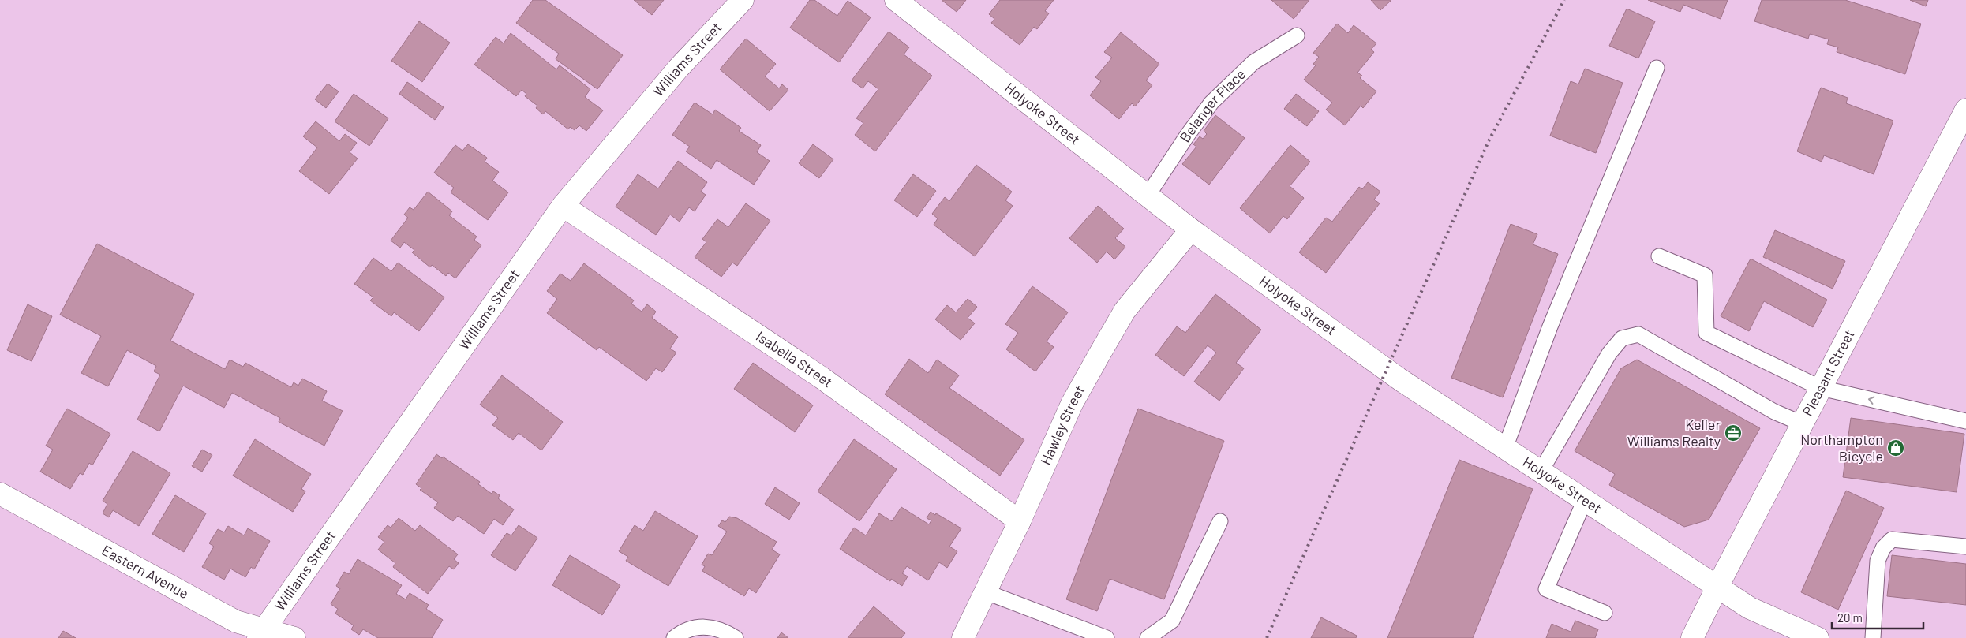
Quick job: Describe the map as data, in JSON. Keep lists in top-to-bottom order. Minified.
{"streets":{"street":["Williams Street","Holyoke Street","Isabella Street","Pleasant Street","Hawley Street","Eastern Avenue"],"lane":["Belanger Place"]},"crossings":[["Williams Street","Isabella Street"],["Williams Street","Eastern Avenue"],["Belanger Place","Holyoke Street"],["Holyoke Street","Pleasant Street"],["Holyoke Street","Hawley Street"],["Isabella Street","Hawley Street"]],"places":{"office":["Keller Williams Realty"],"shop":["Northampton Bicycle"]},"scale_bar":"20 m"}
